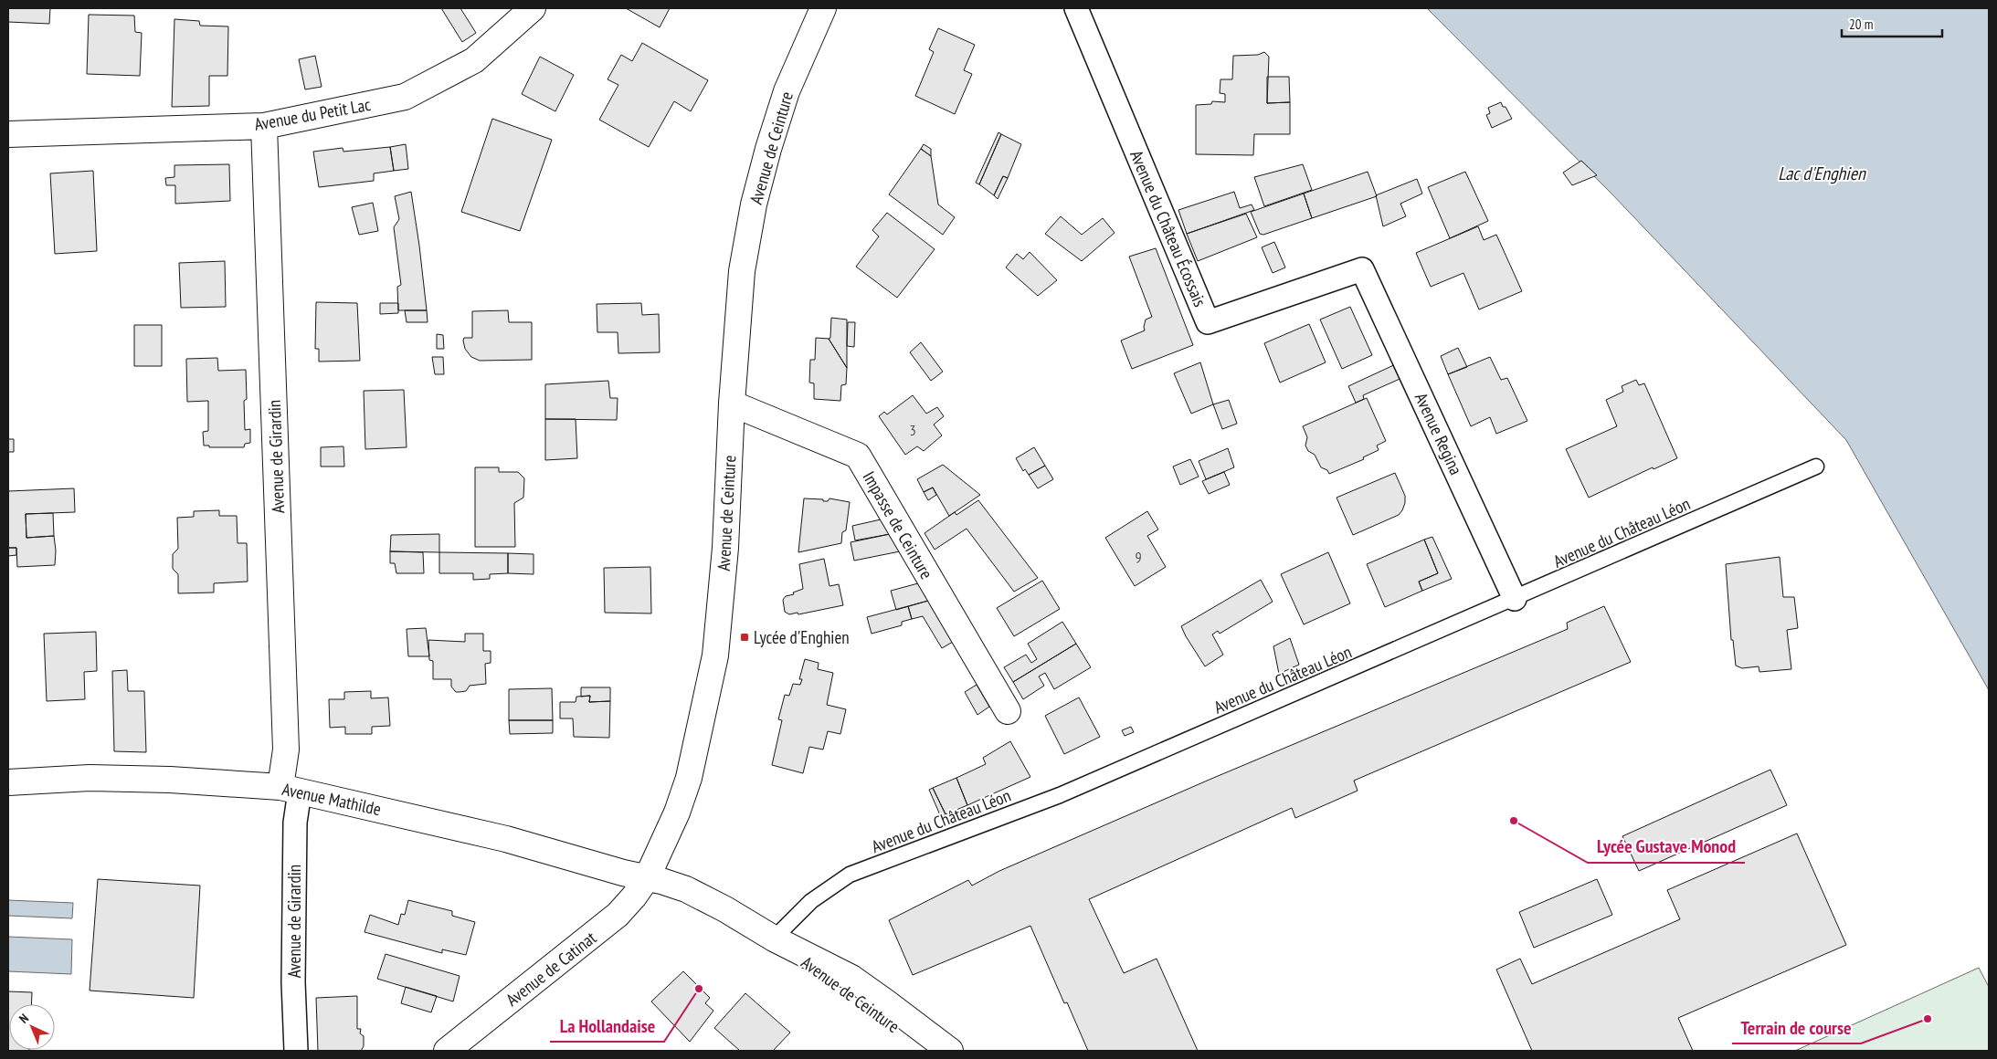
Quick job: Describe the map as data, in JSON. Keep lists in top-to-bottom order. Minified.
{"streets":{"street":["Avenue du Petit Lac","Avenue de Ceinture","Avenue du Château Écossais","Avenue Regina","Avenue de Girardin","Impasse de Ceinture","Avenue Mathilde","Avenue de Catinat"],"lane":["Avenue du Château Léon"]},"crossings":[["Avenue du Petit Lac","Avenue de Girardin"],["Avenue de Ceinture","Impasse de Ceinture"],["Avenue de Ceinture","Avenue du Château Léon"],["Avenue de Ceinture","Avenue Mathilde"],["Avenue de Ceinture","Avenue de Catinat"],["Avenue du Château Écossais","Avenue Regina"],["Avenue Regina","Avenue du Château Léon"],["Avenue de Girardin","Avenue Mathilde"],["Avenue Mathilde","Avenue de Catinat"]],"water":["Lac d'Enghien"],"places":{"transit":["Lycée d'Enghien"],"other":["Lycée Gustave Monod","La Hollandaise","Terrain de course"]},"house_numbers":["3","9"],"scale_bar":"20 m","north":"top left"}
